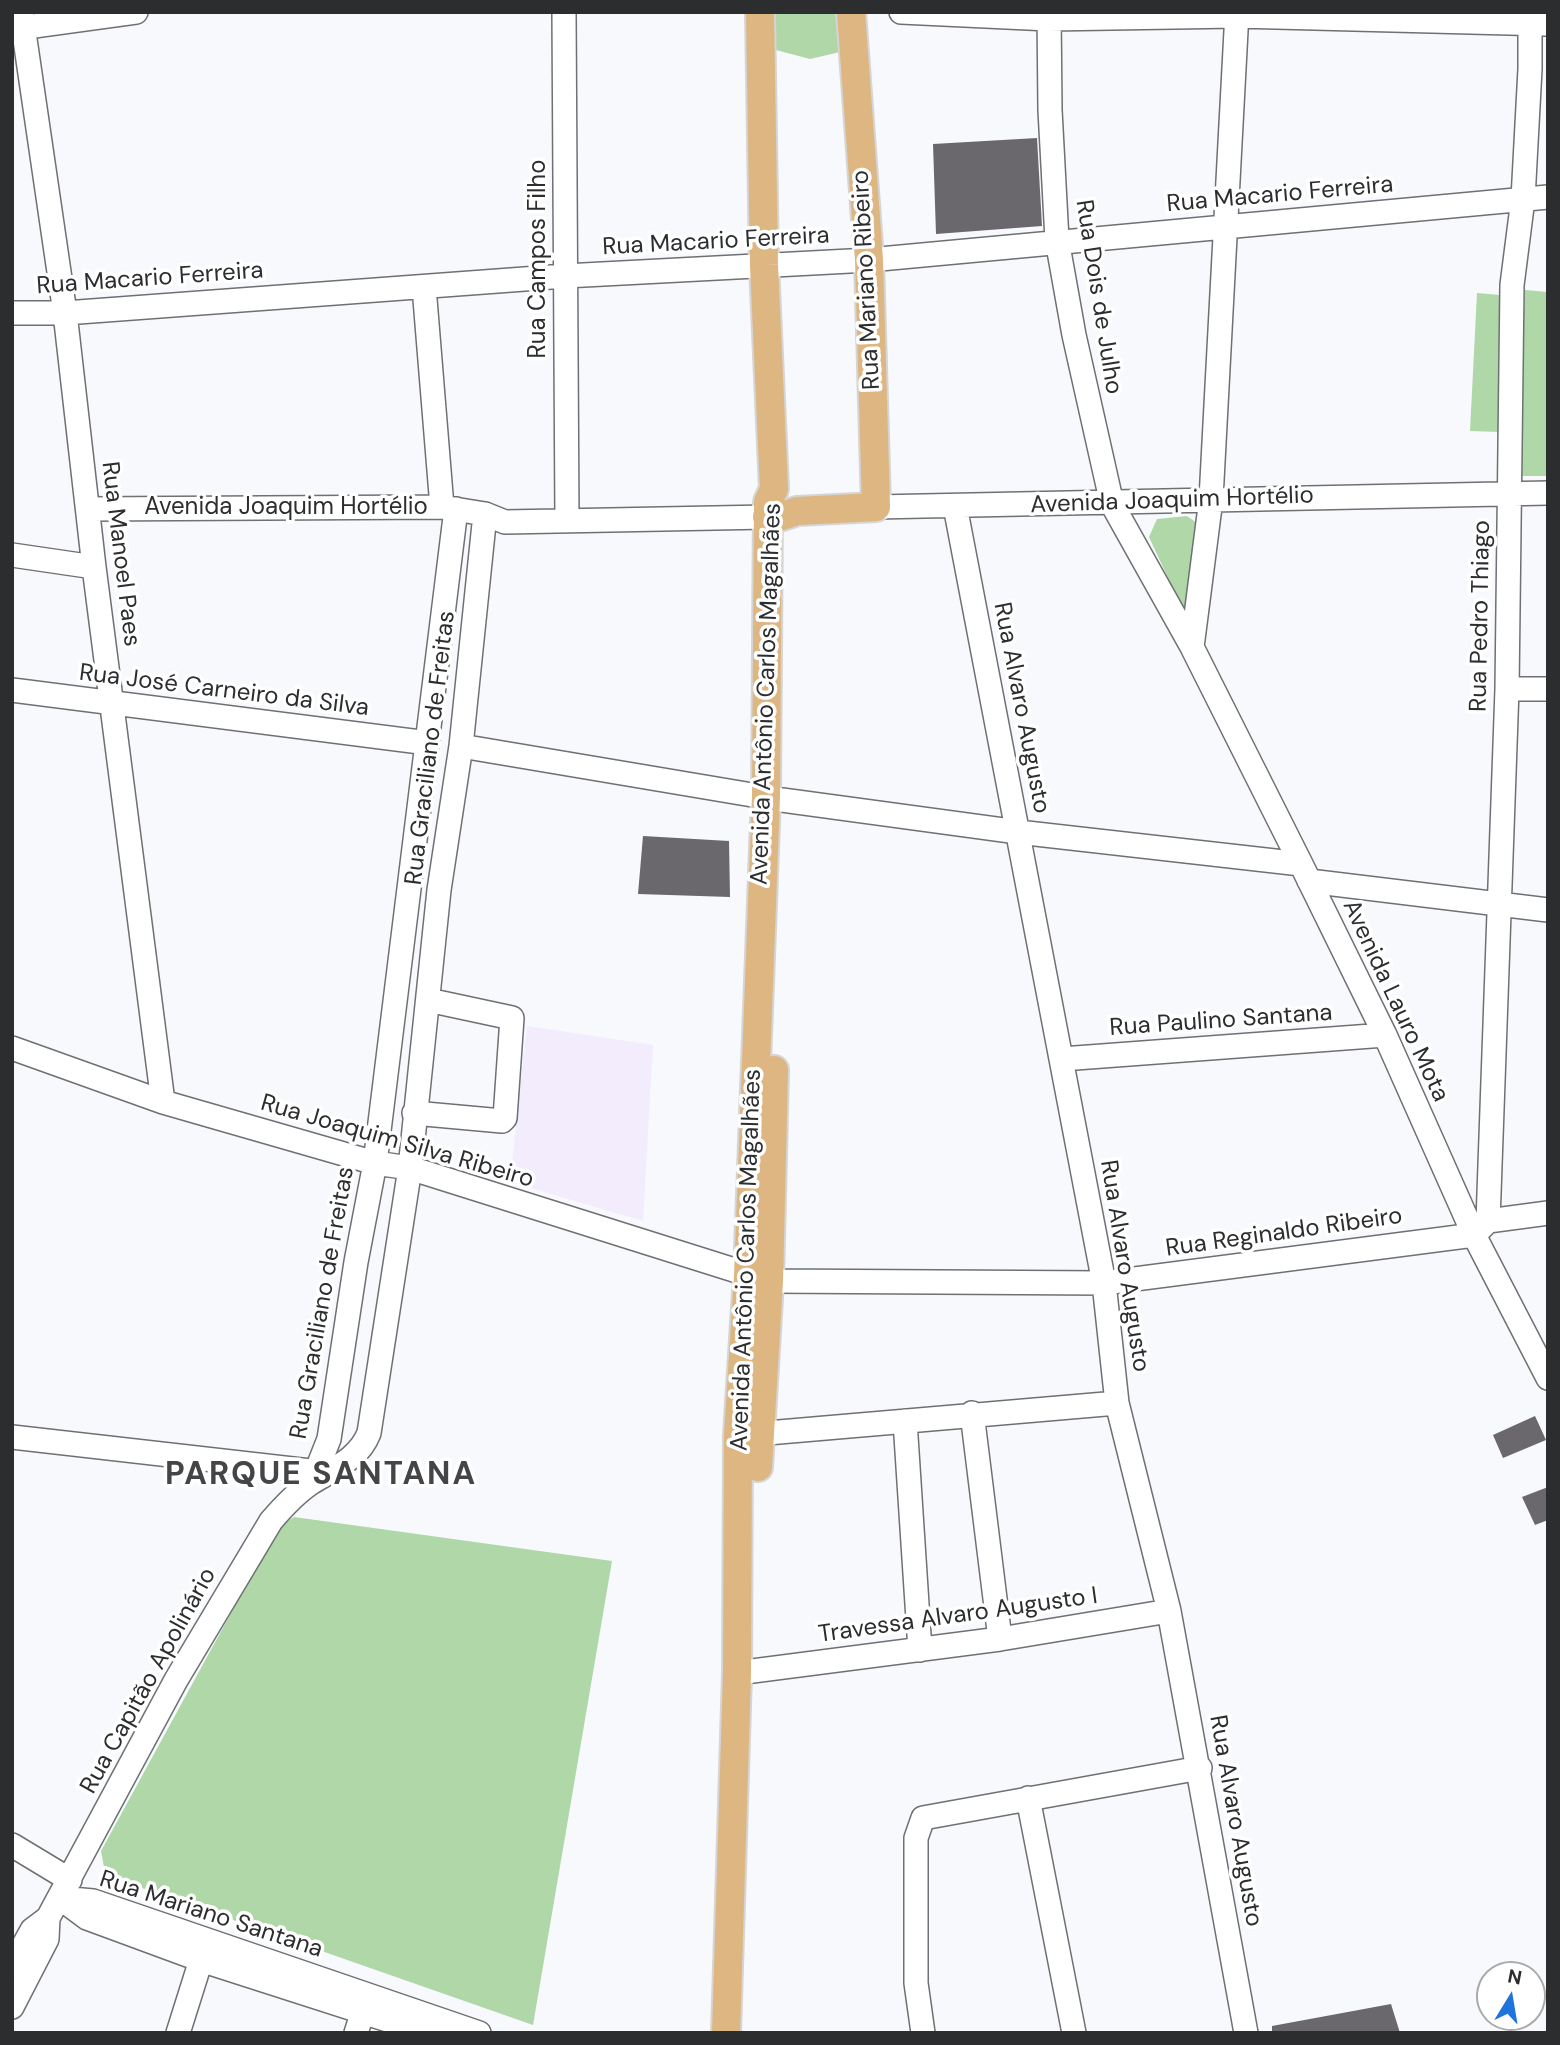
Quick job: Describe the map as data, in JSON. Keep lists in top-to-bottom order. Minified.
{"streets":{"main road":["Rua Mariano Ribeiro","Avenida Joaquim Hortélio","Avenida Antônio Carlos Magalhães"],"street":["Rua Macario Ferreira","Rua Campos Filho","Rua Dois de Julho","Rua Manoel Paes","Rua Pedro Thiago","Rua José Carneiro da Silva","Rua Alvaro Augusto","Rua Graciliano de Freitas","Avenida Lauro Mota","Rua Paulino Santana","Rua Joaquim Silva Ribeiro","Rua Reginaldo Ribeiro","Travessa Alvaro Augusto I","Rua Capitão Apolinário","Rua Mariano Santana"]},"crossings":[["Rua Macario Ferreira","Rua Campos Filho"],["Rua Macario Ferreira","Rua Mariano Ribeiro"],["Rua Macario Ferreira","Rua Dois de Julho"],["Rua Macario Ferreira","Rua Manoel Paes"],["Rua Macario Ferreira","Rua Pedro Thiago"],["Rua Macario Ferreira","Avenida Antônio Carlos Magalhães"],["Rua Macario Ferreira","Rua Graciliano de Freitas"],["Rua Campos Filho","Avenida Joaquim Hortélio"],["Rua Mariano Ribeiro","Avenida Joaquim Hortélio"],["Rua Dois de Julho","Avenida Joaquim Hortélio"],["Rua Dois de Julho","Avenida Lauro Mota"],["Avenida Joaquim Hortélio","Rua Manoel Paes"],["Avenida Joaquim Hortélio","Rua Pedro Thiago"],["Avenida Joaquim Hortélio","Avenida Antônio Carlos Magalhães"],["Avenida Joaquim Hortélio","Rua Alvaro Augusto"],["Avenida Joaquim Hortélio","Rua Graciliano de Freitas"],["Avenida Joaquim Hortélio","Avenida Lauro Mota"],["Rua Manoel Paes","Rua José Carneiro da Silva"],["Rua Manoel Paes","Rua Joaquim Silva Ribeiro"],["Rua Pedro Thiago","Avenida Lauro Mota"],["Rua Pedro Thiago","Rua Reginaldo Ribeiro"],["Rua José Carneiro da Silva","Rua Graciliano de Freitas"],["Avenida Antônio Carlos Magalhães","Rua Joaquim Silva Ribeiro"],["Avenida Antônio Carlos Magalhães","Rua Reginaldo Ribeiro"],["Avenida Antônio Carlos Magalhães","Travessa Alvaro Augusto I"],["Rua Alvaro Augusto","Rua Paulino Santana"],["Rua Alvaro Augusto","Rua Reginaldo Ribeiro"],["Rua Alvaro Augusto","Travessa Alvaro Augusto I"],["Rua Graciliano de Freitas","Rua Joaquim Silva Ribeiro"],["Rua Graciliano de Freitas","Rua Capitão Apolinário"],["Avenida Lauro Mota","Rua Paulino Santana"],["Avenida Lauro Mota","Rua Reginaldo Ribeiro"],["Rua Joaquim Silva Ribeiro","Rua Reginaldo Ribeiro"],["Rua Capitão Apolinário","Rua Mariano Santana"]],"districts":["PARQUE SANTANA"],"north":"top"}
